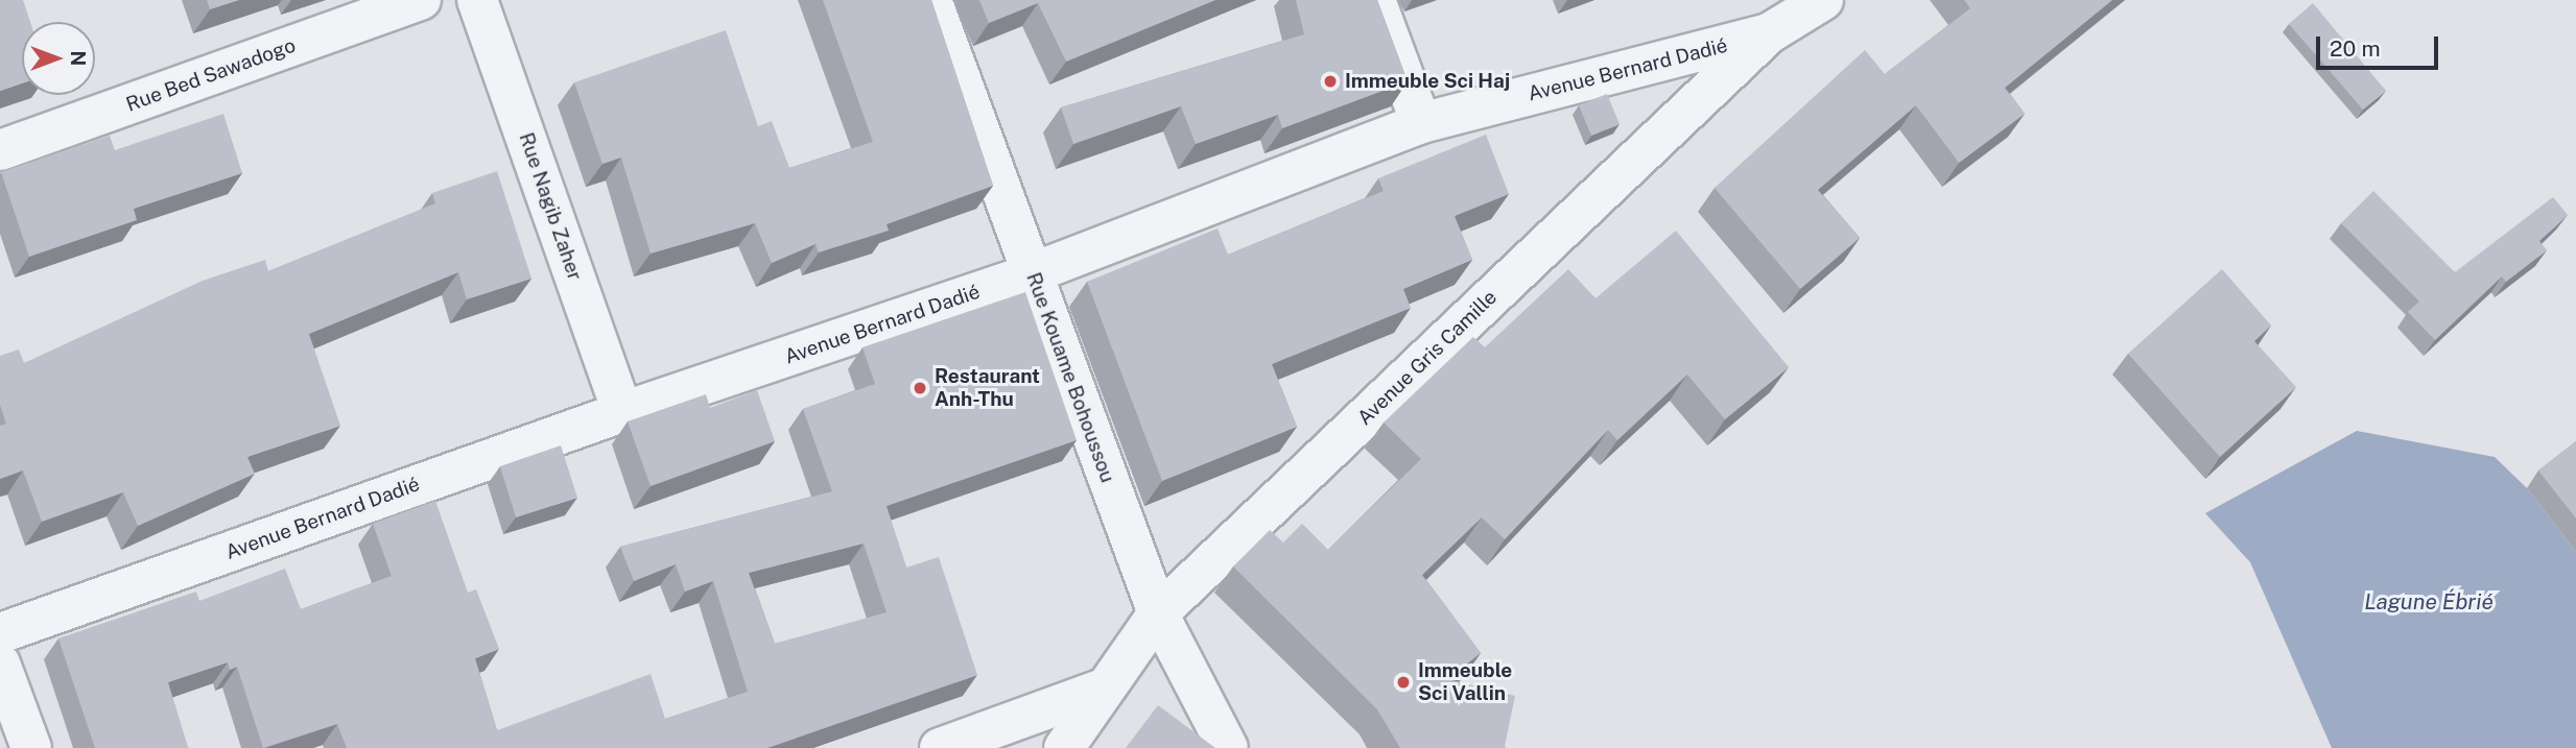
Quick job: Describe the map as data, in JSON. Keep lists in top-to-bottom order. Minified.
{"streets":{"street":["Avenue Bernard Dadié","Rue Bed Sawadogo","Rue Nagib Zaher","Avenue Gris Camille","Rue Kouame Bohoussou"]},"crossings":[["Avenue Bernard Dadié","Rue Nagib Zaher"],["Avenue Bernard Dadié","Avenue Gris Camille"],["Avenue Bernard Dadié","Rue Kouame Bohoussou"],["Avenue Gris Camille","Rue Kouame Bohoussou"]],"water":["Lagune Ébrié"],"places":["Immeuble Sci Haj","Restaurant Anh-Thu","Immeuble Sci Vallin"],"scale_bar":"20 m","north":"right"}
